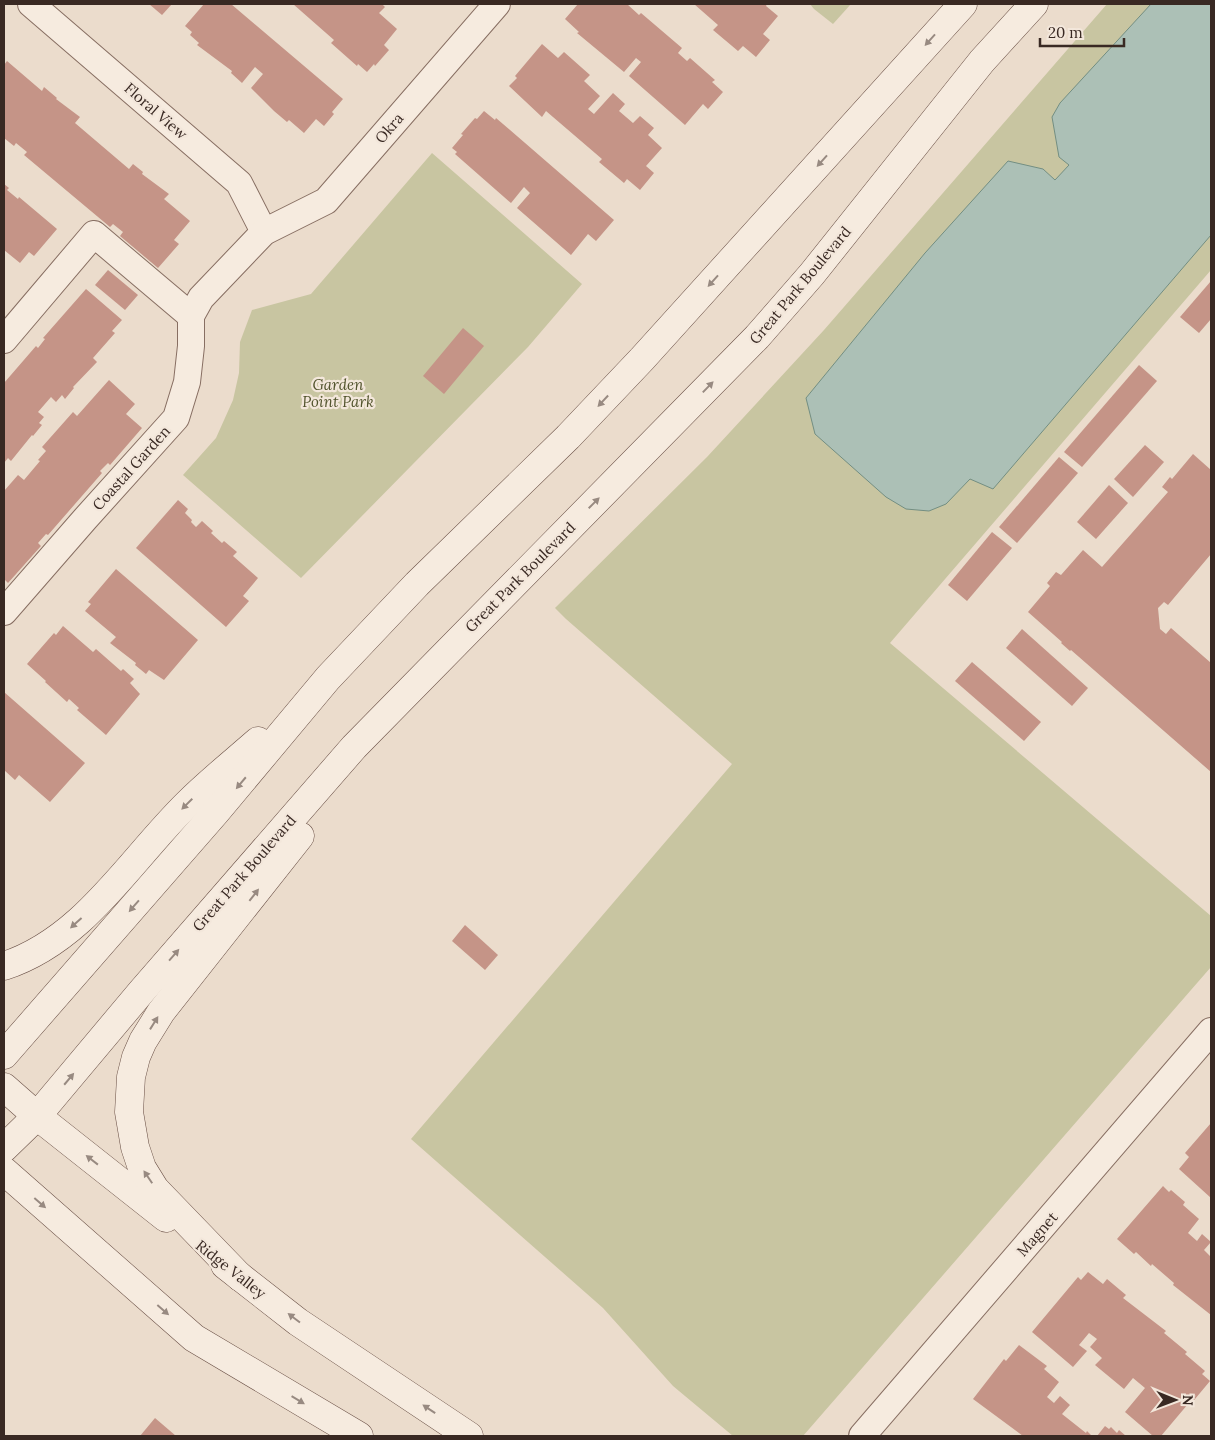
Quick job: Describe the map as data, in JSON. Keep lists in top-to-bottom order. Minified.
{"streets":{"main road":["Great Park Boulevard","Ridge Valley"],"street":["Floral View","Okra","Coastal Garden","Magnet"]},"crossings":[["Floral View","Okra"],["Great Park Boulevard","Ridge Valley"]],"parks":["Garden Point Park"],"scale_bar":"20 m","north":"right"}
